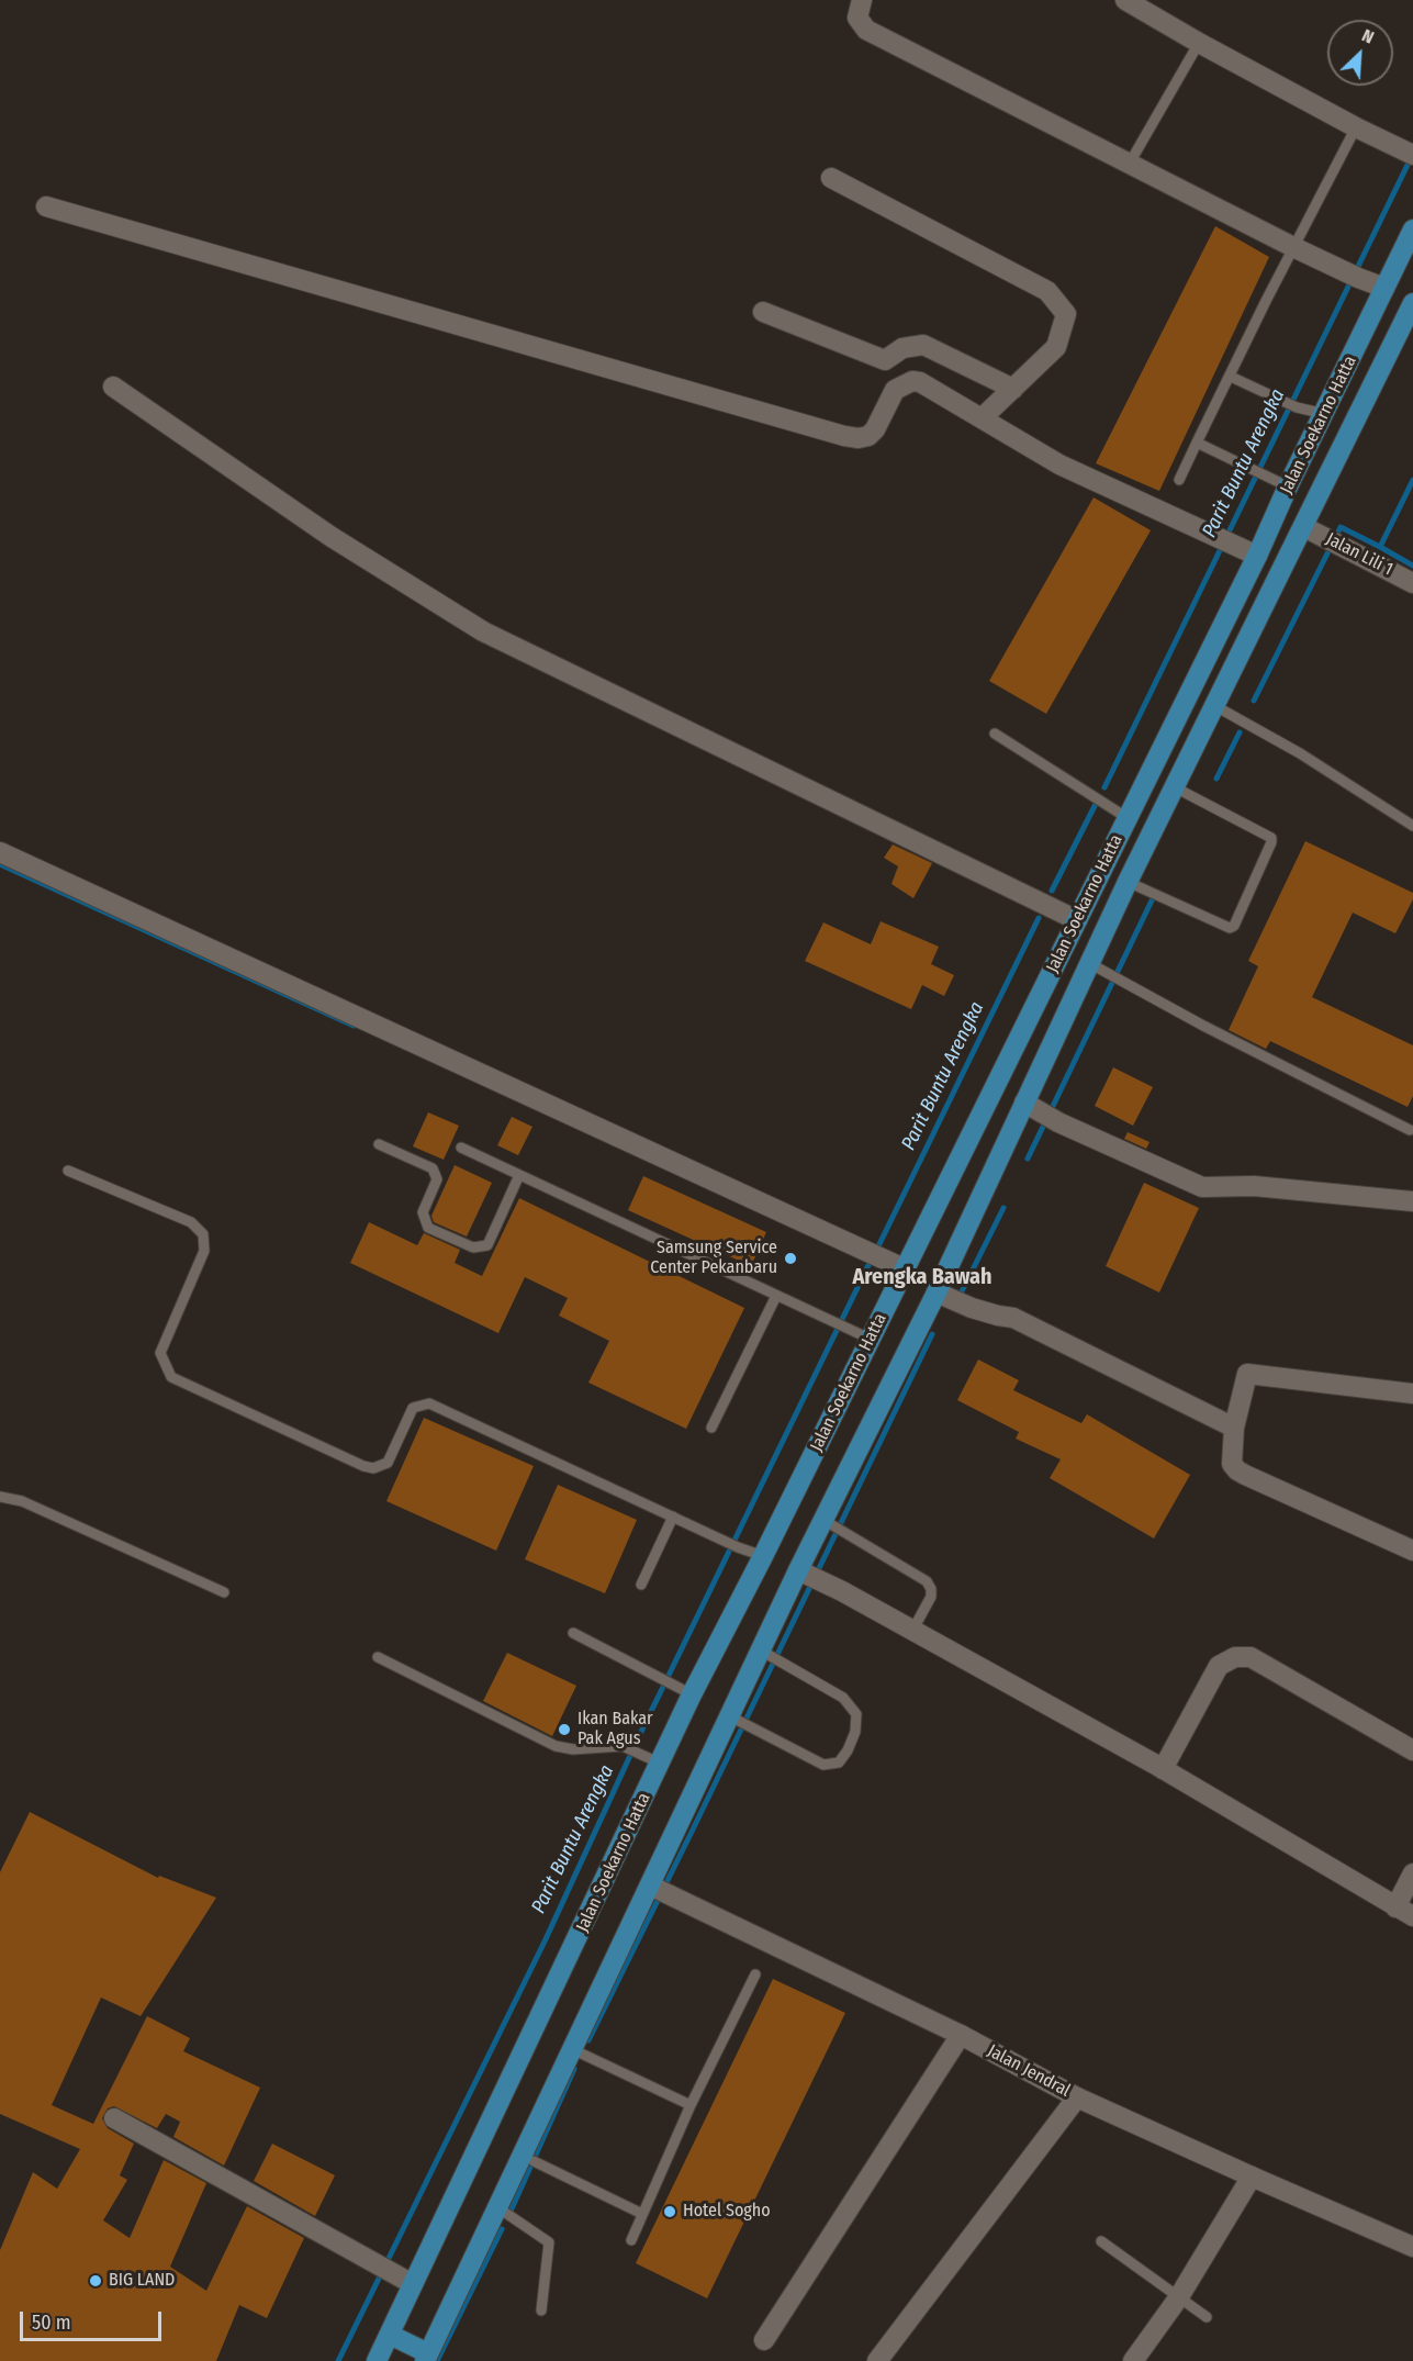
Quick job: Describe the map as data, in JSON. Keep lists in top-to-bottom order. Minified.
{"streets":{"main road":["Jalan Soekarno Hatta"],"street":["Jalan Lili 1","Jalan Jendral"]},"crossings":[["Jalan Soekarno Hatta","Jalan Lili 1"],["Jalan Soekarno Hatta","Jalan Jendral"]],"districts":["Arengka Bawah"],"water":["Parit Buntu Arengka"],"places":["Samsung Service Center Pekanbaru","Ikan Bakar Pak Agus","Hotel Sogho","BIG LAND"],"scale_bar":"50 m","north":"top right"}
